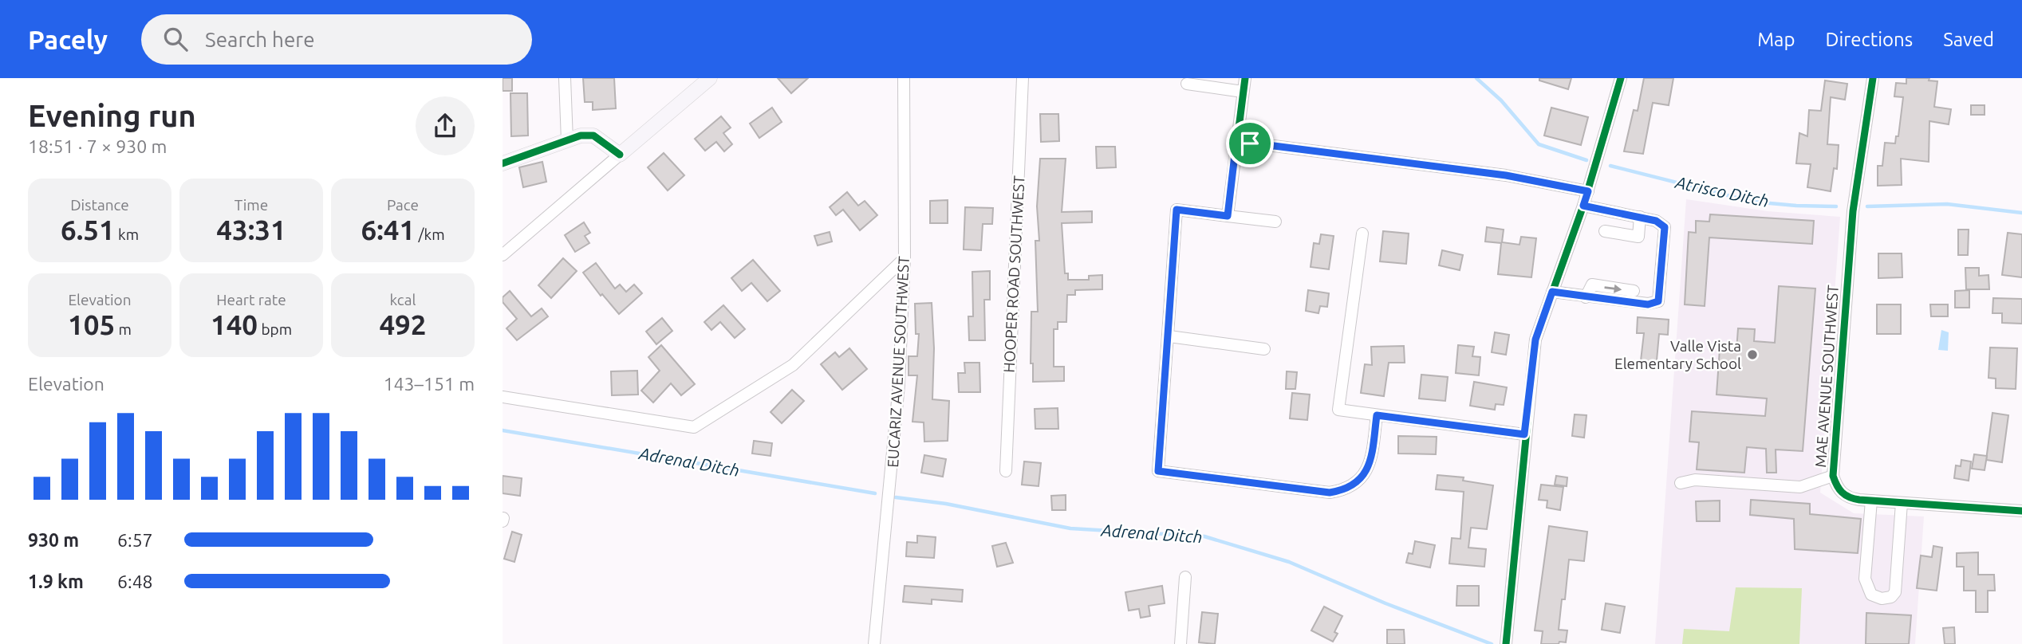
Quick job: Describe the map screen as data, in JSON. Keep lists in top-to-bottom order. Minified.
{"streets":{"street":["HOOPER ROAD SOUTHWEST","EUCARIZ AVENUE SOUTHWEST","MAE AVENUE SOUTHWEST"]},"water":["Atrisco Ditch","Adrenal Ditch"],"places":["Valle Vista Elementary School"],"page":{"header":"Pacely","search":"Search here","nav":["Map","Directions","Saved"],"heading":["Evening run","18:51 · 7 × 930 m"],"stats":[["Distance","6.51 km"],["Time","43:31"],["Pace","6:41 /km"],["Elevation","105 m"],["Heart rate","140 bpm"],["kcal","492"]],"chart":["Elevation","143–151 m"],"list":[{"name":"930 m","note":"6:57"},{"name":"1.9 km","note":"6:48"}]}}
